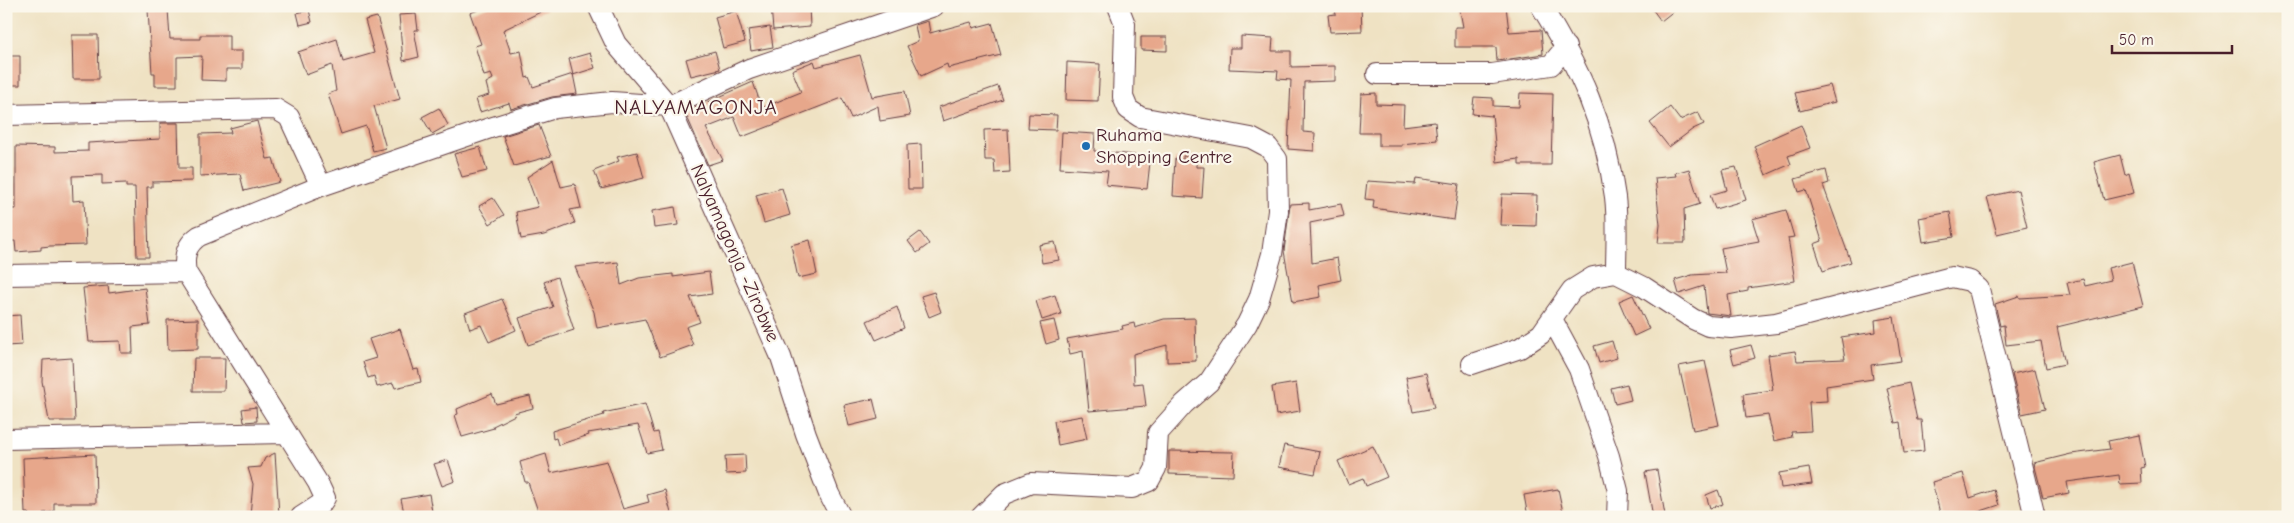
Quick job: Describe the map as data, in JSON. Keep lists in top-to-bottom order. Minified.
{"streets":{"street":["Nalyamagonja -Zirobwe"]},"districts":["NALYAMAGONJA"],"places":["Ruhama Shopping Centre"],"scale_bar":"50 m"}
